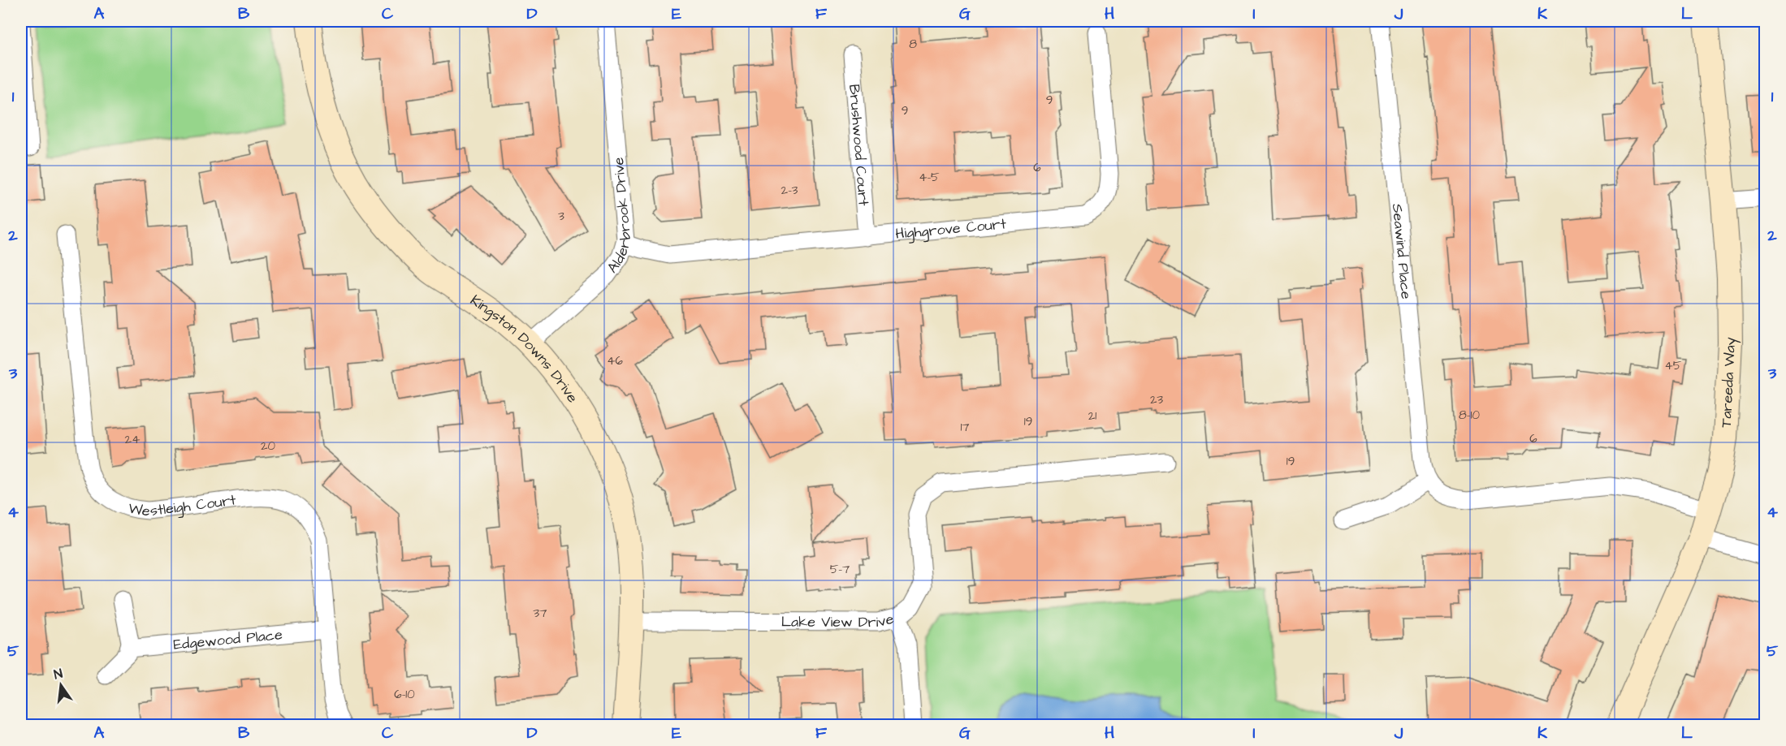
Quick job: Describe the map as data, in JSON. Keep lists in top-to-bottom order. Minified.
{"streets":{"street":["Brushwood Court","Alderbrook Drive","Highgrove Court","Seawind Place","Kingston Downs Drive","Tareeda Way","Westleigh Court","Lake View Drive","Edgewood Place"]},"crossings":[["Brushwood Court","Highgrove Court"],["Alderbrook Drive","Highgrove Court"],["Alderbrook Drive","Kingston Downs Drive"],["Kingston Downs Drive","Lake View Drive"],["Westleigh Court","Edgewood Place"]],"house_numbers":["8","9","9","6","4-5","2-3","3","46","45","23","8-10","21","19","17","6","24","20","19","5-7","37","6-10"],"north":"top","grid":{"columns":["A","B","C","D","E","F","G","H","I","J","K","L"],"rows":["1","2","3","4","5"]}}
